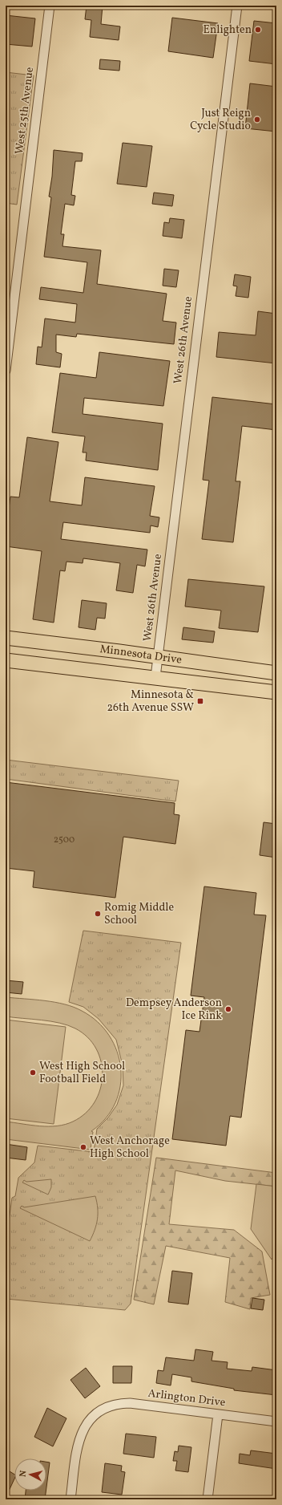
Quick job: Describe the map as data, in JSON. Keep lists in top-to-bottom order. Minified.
{"streets":{"main road":["Minnesota Drive"],"street":["West 25th Avenue","West 26th Avenue","Arlington Drive"]},"crossings":[["West 26th Avenue","Minnesota Drive"]],"places":{"other":["Enlighten","Just Reign Cycle Studio","Romig Middle School","Dempsey Anderson Ice Rink","West High School Football Field","West Anchorage High School"],"transit":["Minnesota & 26th Avenue SSW"]},"house_numbers":["2500"],"north":"left"}
